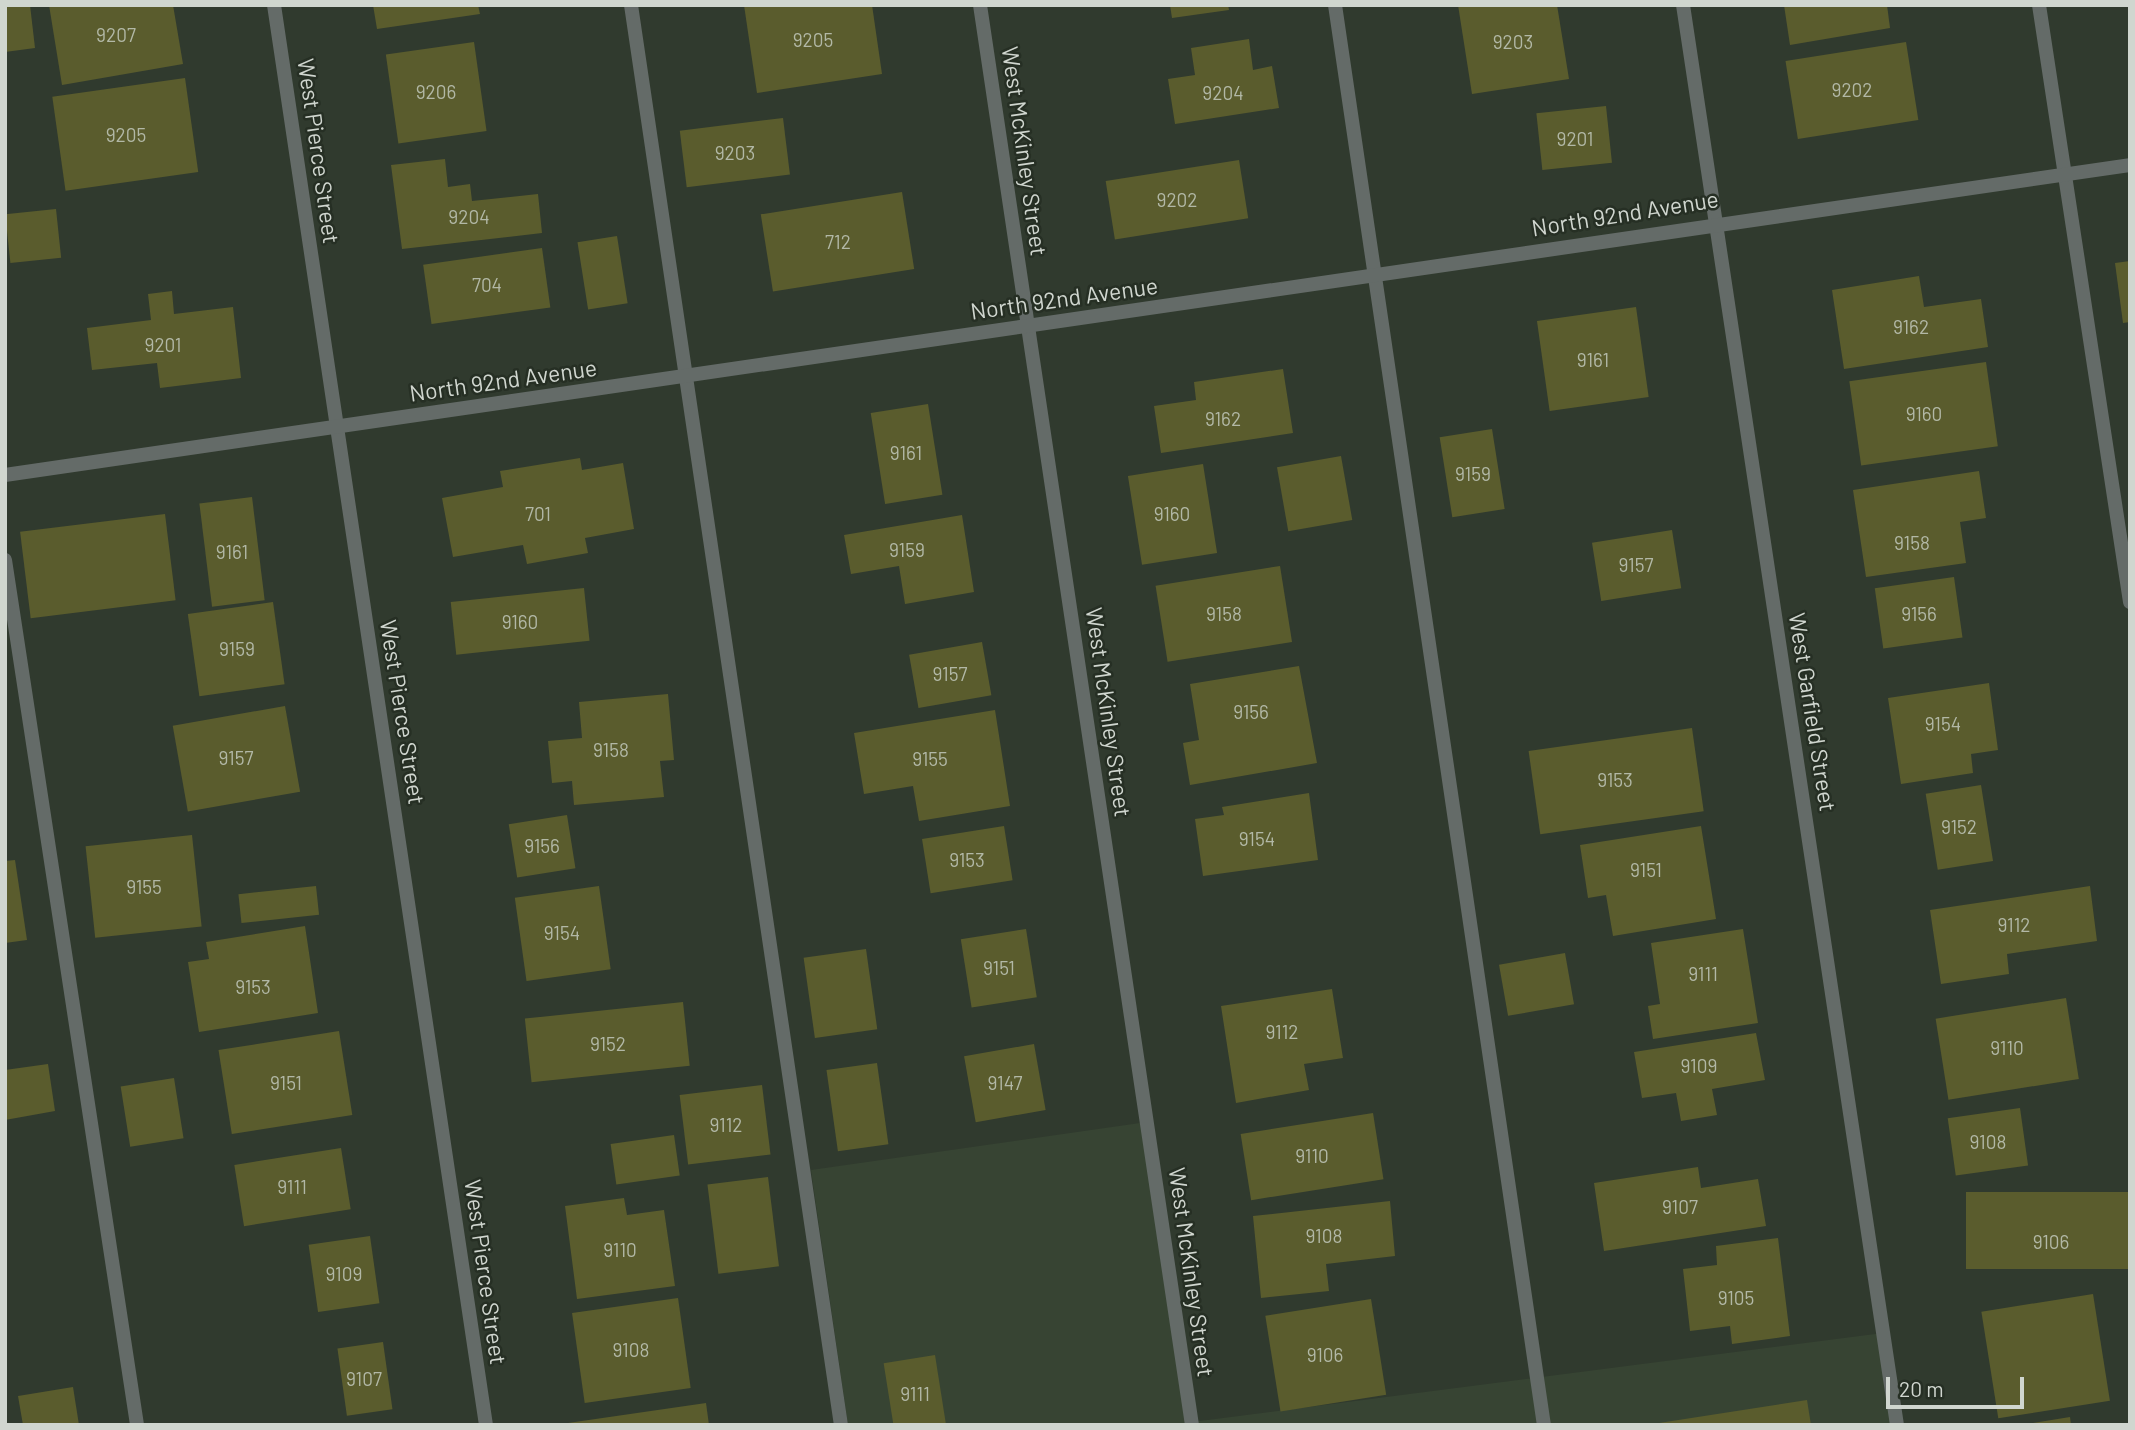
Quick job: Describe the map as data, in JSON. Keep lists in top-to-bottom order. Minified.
{"streets":{"street":["West Pierce Street","West McKinley Street","North 92nd Avenue","West Garfield Street"]},"crossings":[["West Pierce Street","North 92nd Avenue"],["West McKinley Street","North 92nd Avenue"],["North 92nd Avenue","West Garfield Street"]],"house_numbers":["9207","9205","9203","9202","9206","9204","9205","9201","9203","9202","9204","712","704","9162","9201","9161","9160","9162","9161","9159","701","9160","9158","9159","9161","9157","9158","9156","9160","9159","9157","9156","9154","9158","9157","9155","9153","9152","9154","9156","9153","9151","9155","9112","9154","9151","9111","9153","9112","9152","9110","9109","9151","9147","9112","9108","9110","9111","9107","9108","9106","9110","9109","9105","9108","9106","9107","9111"],"scale_bar":"20 m"}
